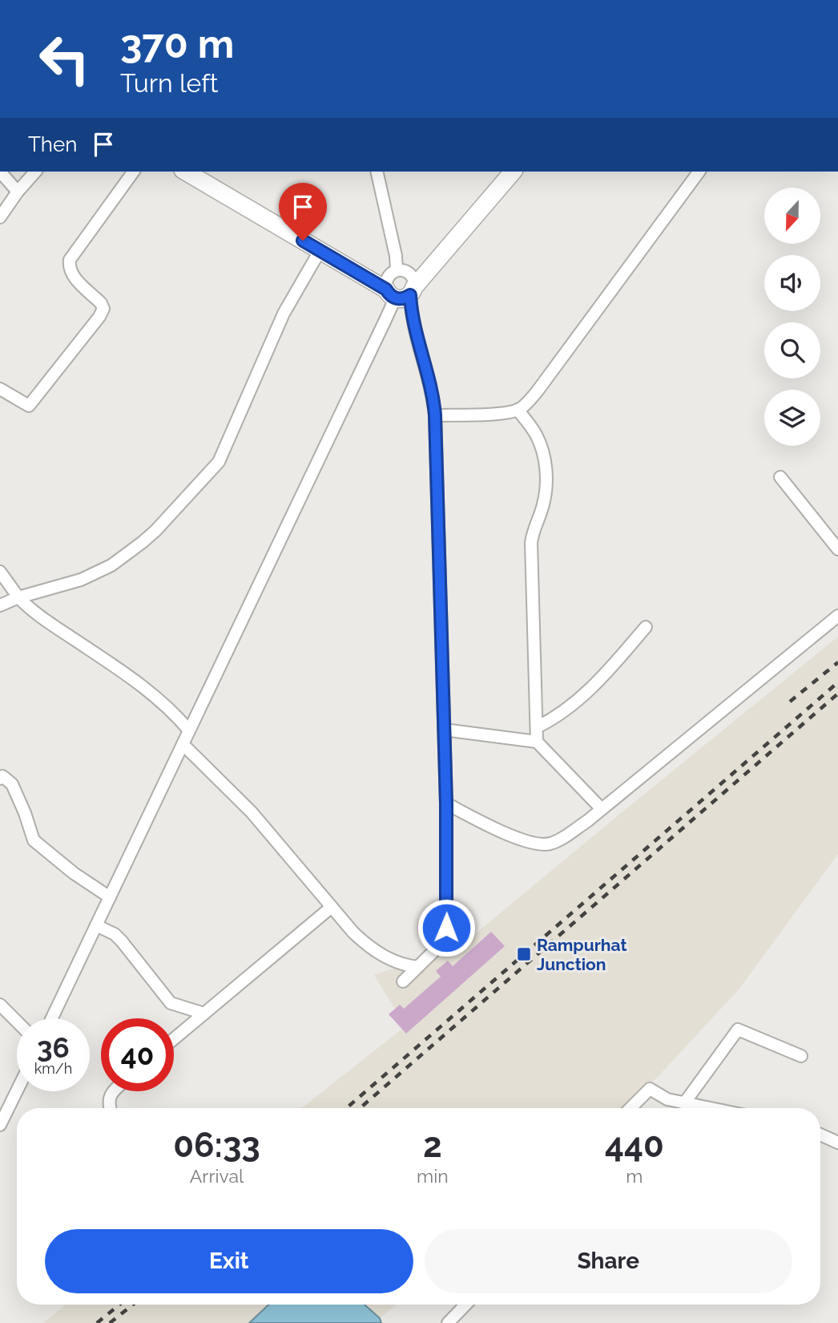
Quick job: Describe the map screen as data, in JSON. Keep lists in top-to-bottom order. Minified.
{"places":{"transit":["Rampurhat Junction"]},"north":"bottom","page":{"turn":["370 m","Turn left"],"then":"Then","speed":"36 km/h","limit":"40","eta":["06:33","Arrival","2","min","440","m"],"buttons":["Exit","Share"]}}
